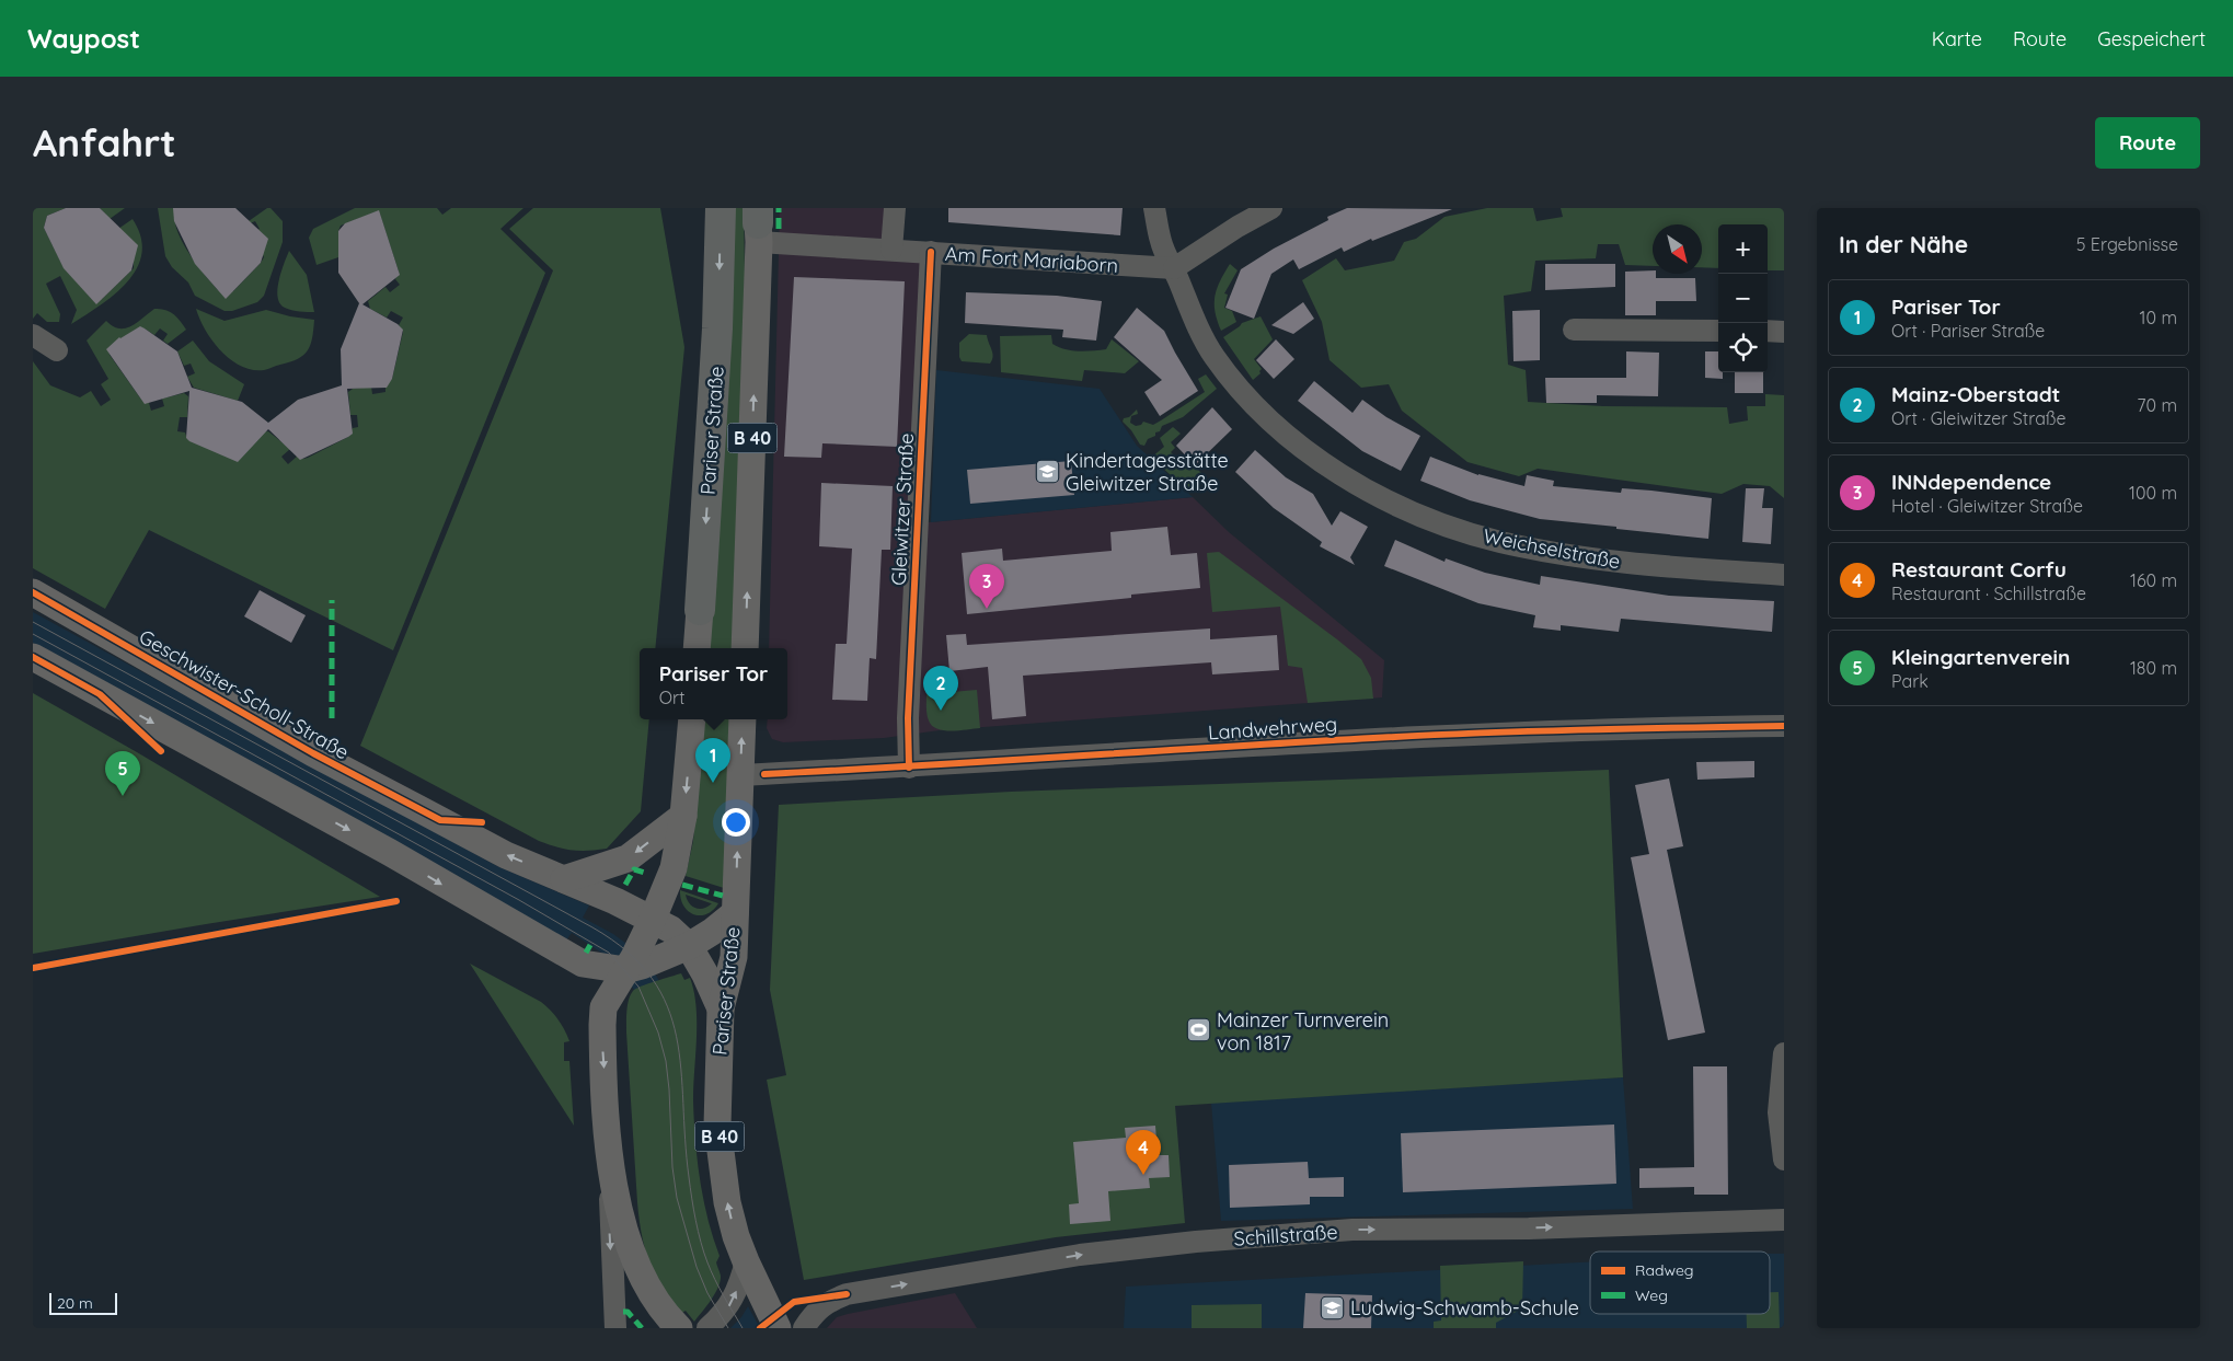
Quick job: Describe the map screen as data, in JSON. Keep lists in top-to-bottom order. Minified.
{"streets":{"highway":["Pariser Straße","B 40"],"main road":["Geschwister-Scholl-Straße"],"street":["Am Fort Mariaborn","Gleiwitzer Straße","Weichselstraße","Landwehrweg","Schillstraße"]},"crossings":[["Am Fort Mariaborn","Pariser Straße"],["Am Fort Mariaborn","Gleiwitzer Straße"],["Am Fort Mariaborn","Weichselstraße"],["Pariser Straße","Geschwister-Scholl-Straße"],["Pariser Straße","Landwehrweg"],["Gleiwitzer Straße","Landwehrweg"]],"one_way":["Schillstraße"],"places":{"school or university":["Kindertagesstätte Gleiwitzer Straße","Ludwig-Schwamb-Schule"],"sports":["Mainzer Turnverein von 1817"]},"legend":["Radweg","Weg"],"scale_bar":"20 m","north":"bottom right","page":{"header":"Waypost","nav":["Karte","Route","Gespeichert"],"buttons":"Route","title":"Anfahrt","heading":["In der Nähe","5 Ergebnisse"],"map_buttons":["+","−"],"list":[{"mark":"1","name":"Pariser Tor","note":"Ort · Pariser Straße","value":"10 m"},{"mark":"2","name":"Mainz-Oberstadt","note":"Ort · Gleiwitzer Straße","value":"70 m"},{"mark":"3","name":"INNdependence","note":"Hotel · Gleiwitzer Straße","value":"100 m"},{"mark":"4","name":"Restaurant Corfu","note":"Restaurant · Schillstraße","value":"160 m"},{"mark":"5","name":"Kleingartenverein","note":"Park","value":"180 m"}],"pins":["3","2","1","5","4"],"popup":["Pariser Tor","Ort"],"scale":"20 m"}}
